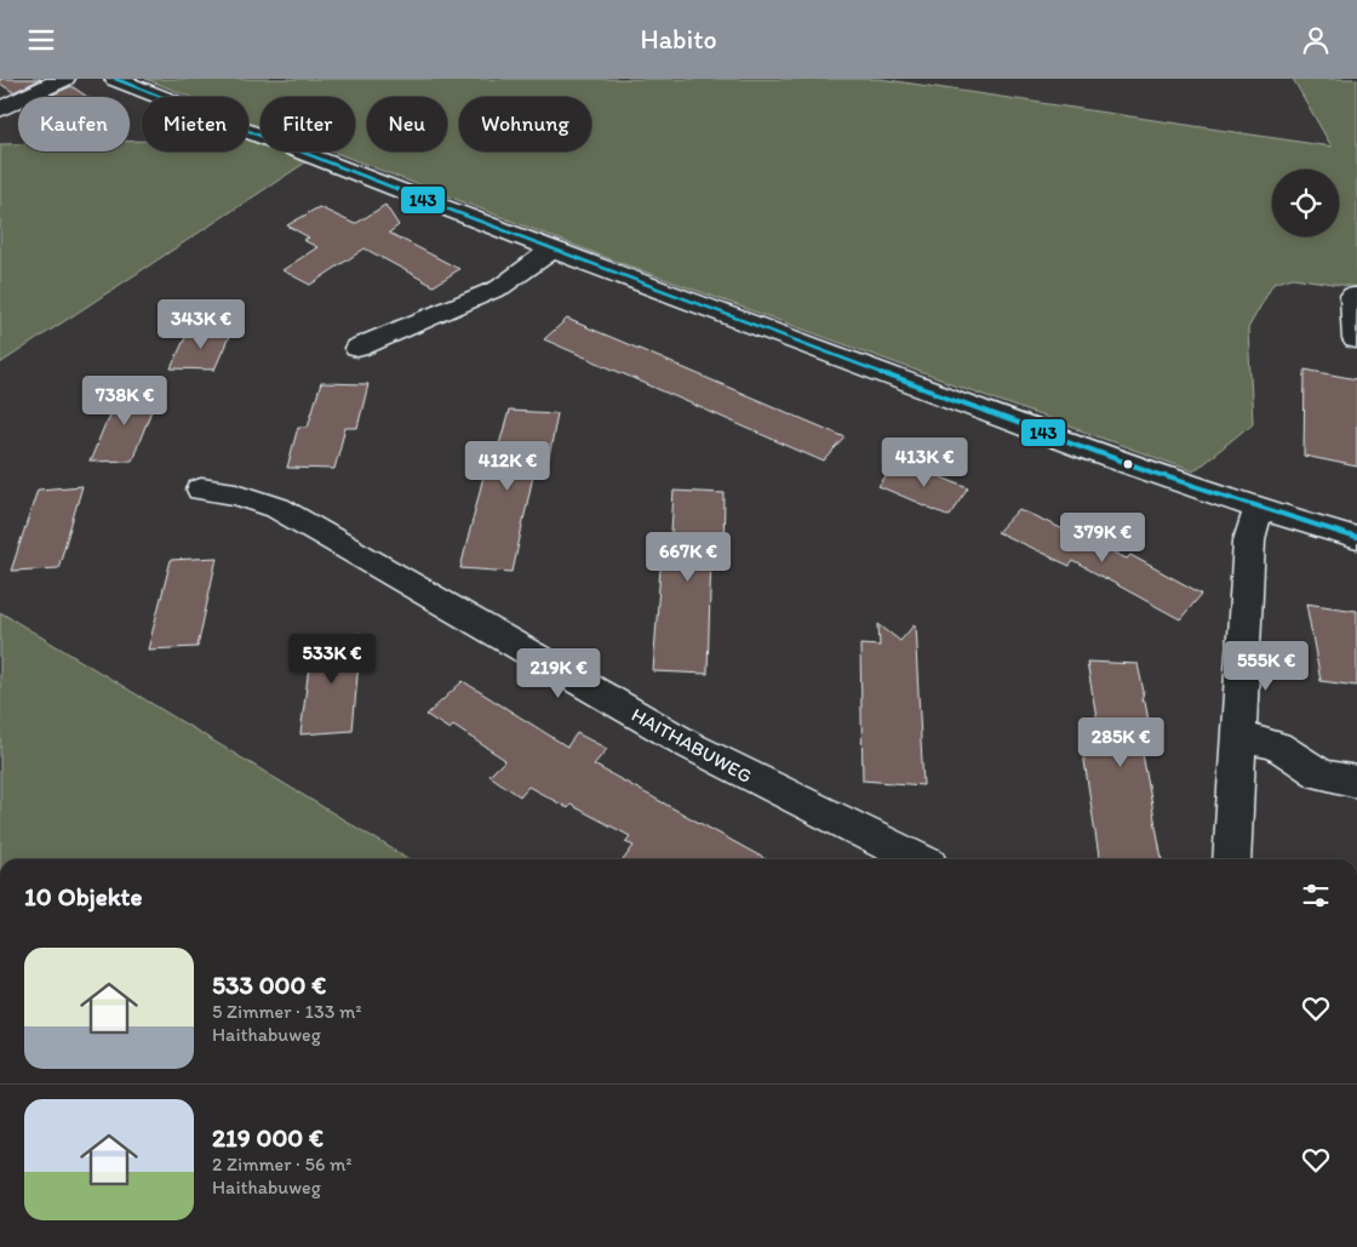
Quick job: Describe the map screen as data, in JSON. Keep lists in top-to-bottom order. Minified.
{"streets":{"street":["HAITHABUWEG"]},"lines":["transit line 143"],"page":{"header":"Habito","chip":["Kaufen","Mieten","Filter","Neu","Wohnung"],"price":["343K €","738K €","413K €","412K €","379K €","667K €","533K €","555K €","219K €","285K €"],"heading":"10 Objekte","list":[{"name":"533 000 €","note":"5 Zimmer · 133 m² · Haithabuweg"},{"name":"219 000 €","note":"2 Zimmer · 56 m² · Haithabuweg"}]}}
